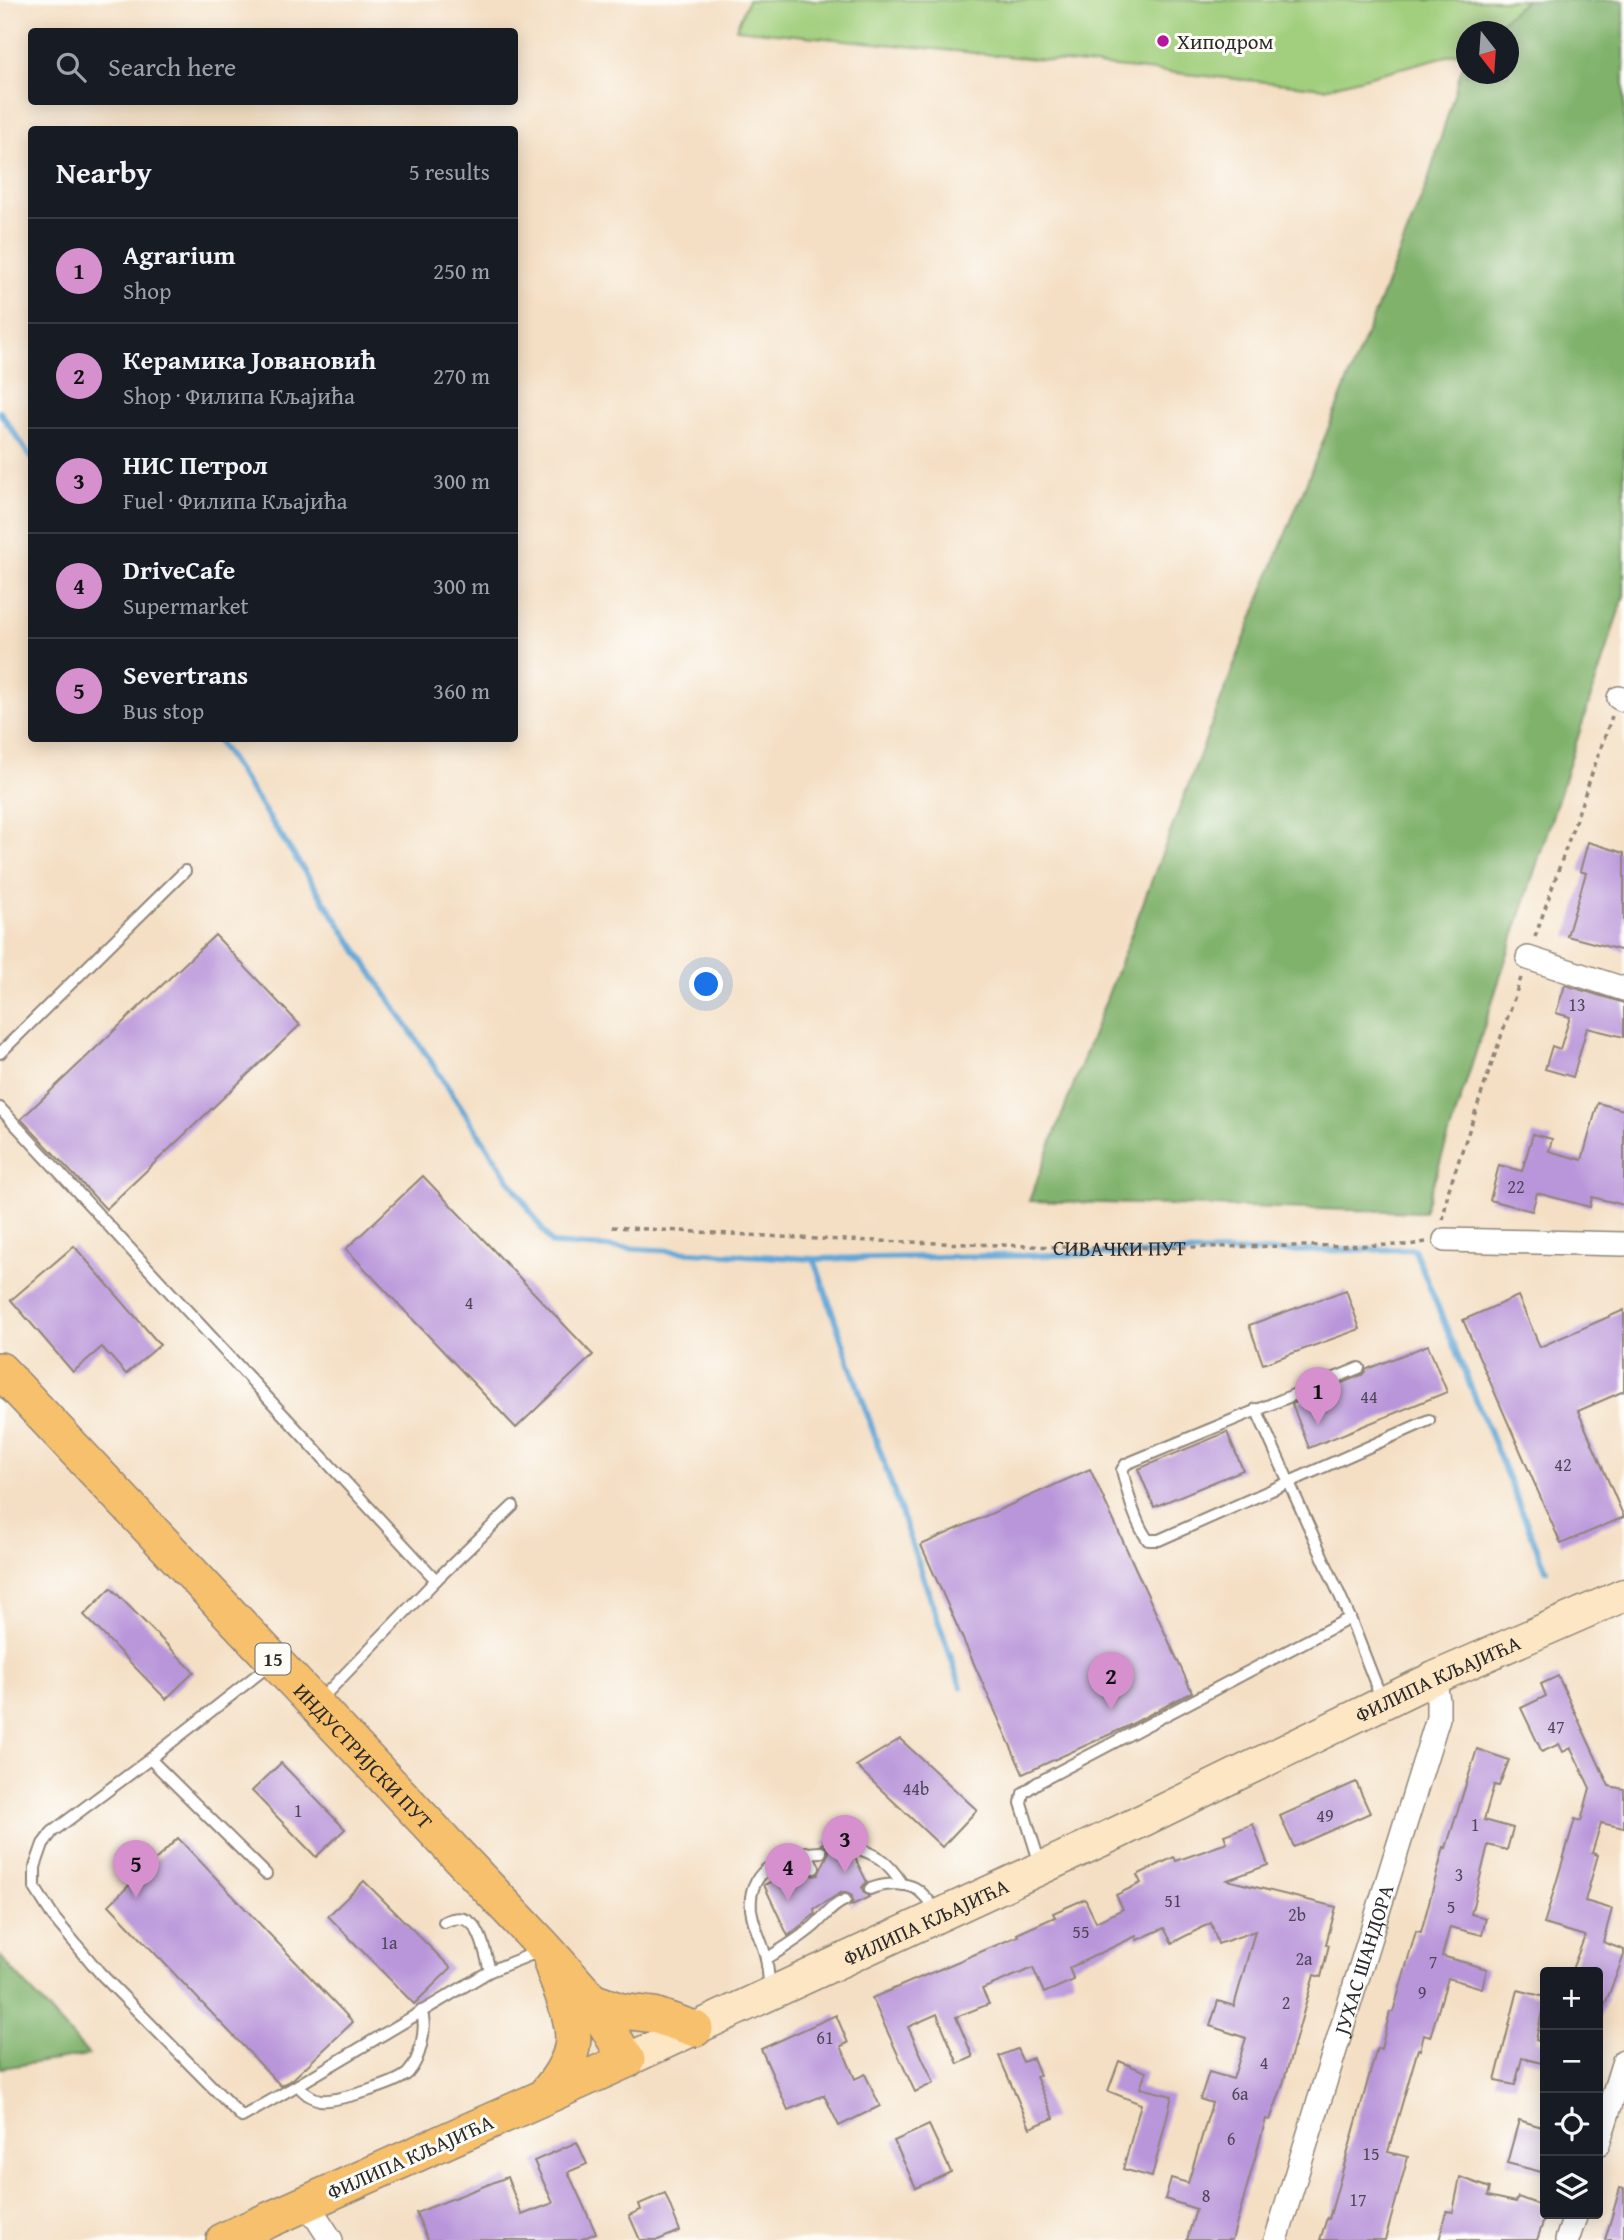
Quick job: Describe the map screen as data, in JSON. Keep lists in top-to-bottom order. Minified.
{"streets":{"main road":["15","ФИЛИПА КЉАЈИЋА","ИНДУСТРИЈСКИ ПУТ"],"street":["ЈУХАС ШАНДОРА"],"path":["СИВАЧКИ ПУТ"]},"crossings":[["ФИЛИПА КЉАЈИЋА","ИНДУСТРИЈСКИ ПУТ"],["ФИЛИПА КЉАЈИЋА","ЈУХАС ШАНДОРА"]],"places":["Хиподром"],"house_numbers":["13","22","4","44","42","47","44b","1","49","1","3","51","5","2b","55","1a","2a","7","9","2","61","4","6a","6","15","8","17"],"north":"bottom","page":{"search":"Search here","heading":["Nearby","5 results"],"list":[{"mark":"1","name":"Agrarium","note":"Shop","value":"250 m"},{"mark":"2","name":"Керамика Јовановић","note":"Shop · Филипа Кљајића","value":"270 m"},{"mark":"3","name":"НИС Петрол","note":"Fuel · Филипа Кљајића","value":"300 m"},{"mark":"4","name":"DriveCafe","note":"Supermarket","value":"300 m"},{"mark":"5","name":"Severtrans","note":"Bus stop","value":"360 m"}],"pins":["1","2","3","5","4"],"map_buttons":["+","−"]}}
